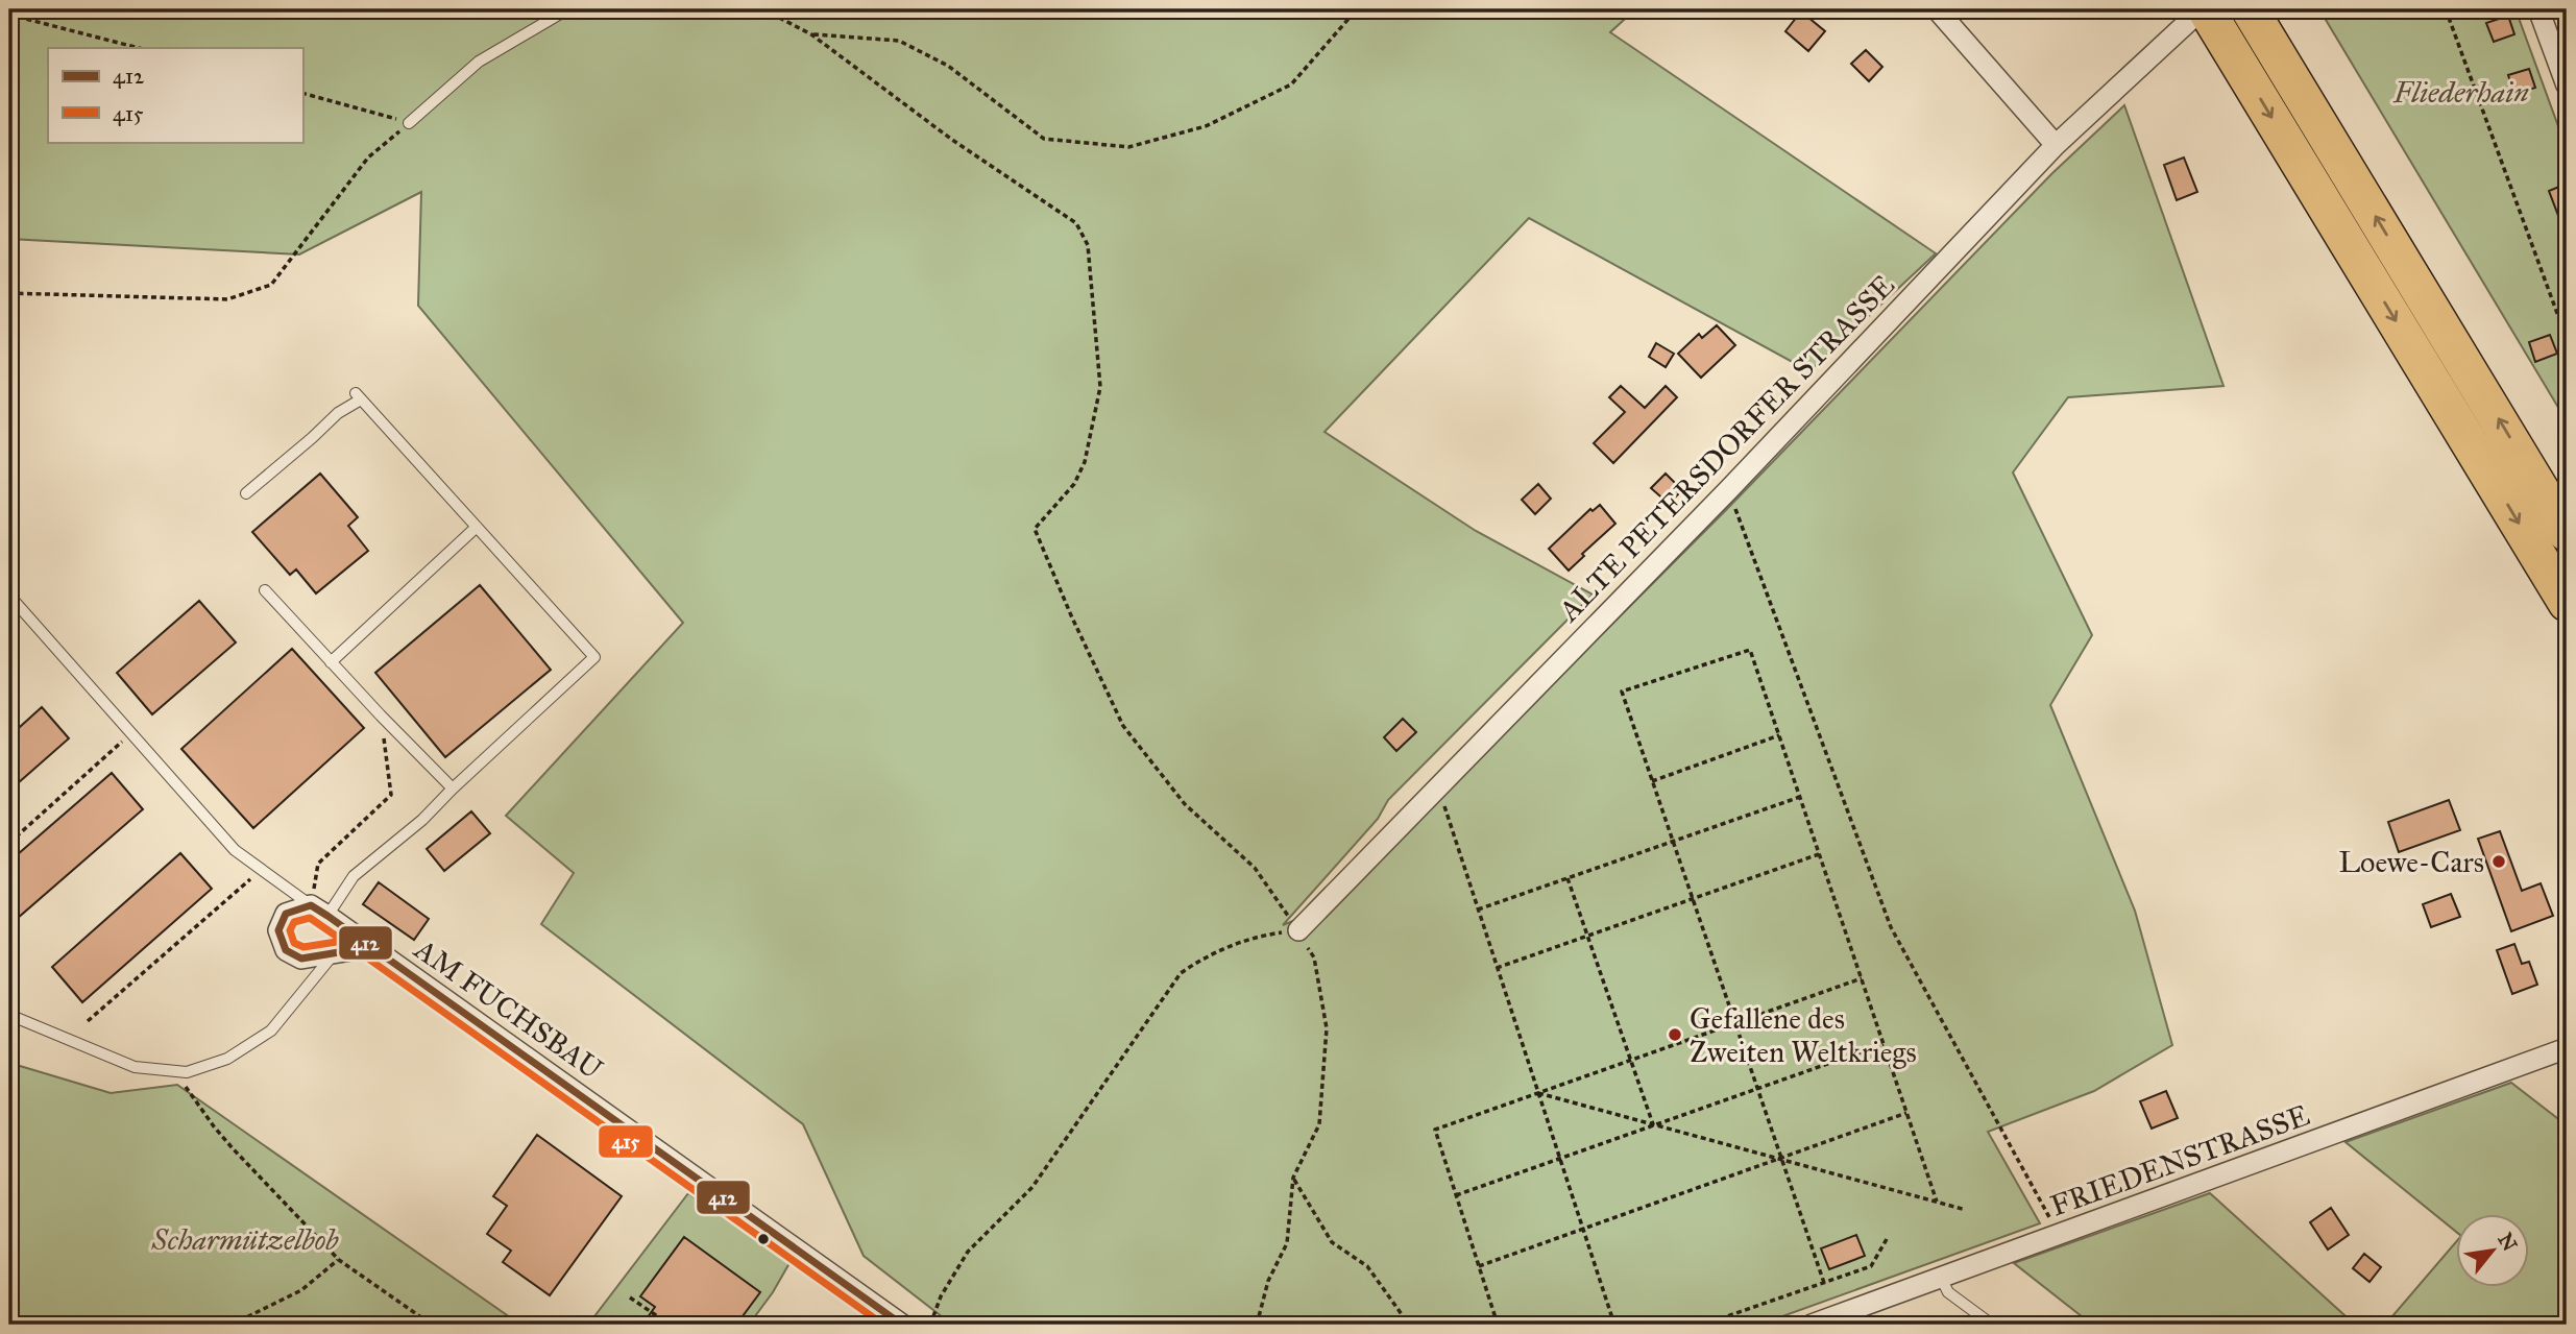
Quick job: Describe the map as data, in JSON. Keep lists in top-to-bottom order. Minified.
{"streets":{"street":["ALTE PETERSDORFER STRASSE","AM FUCHSBAU","FRIEDENSTRASSE"]},"parks":["Fliederhain","Scharmützelbob"],"places":["Loewe-Cars","Gefallene des Zweiten Weltkriegs"],"lines":["transit line 412","transit line 415"],"legend":["412","415"],"north":"top right"}
